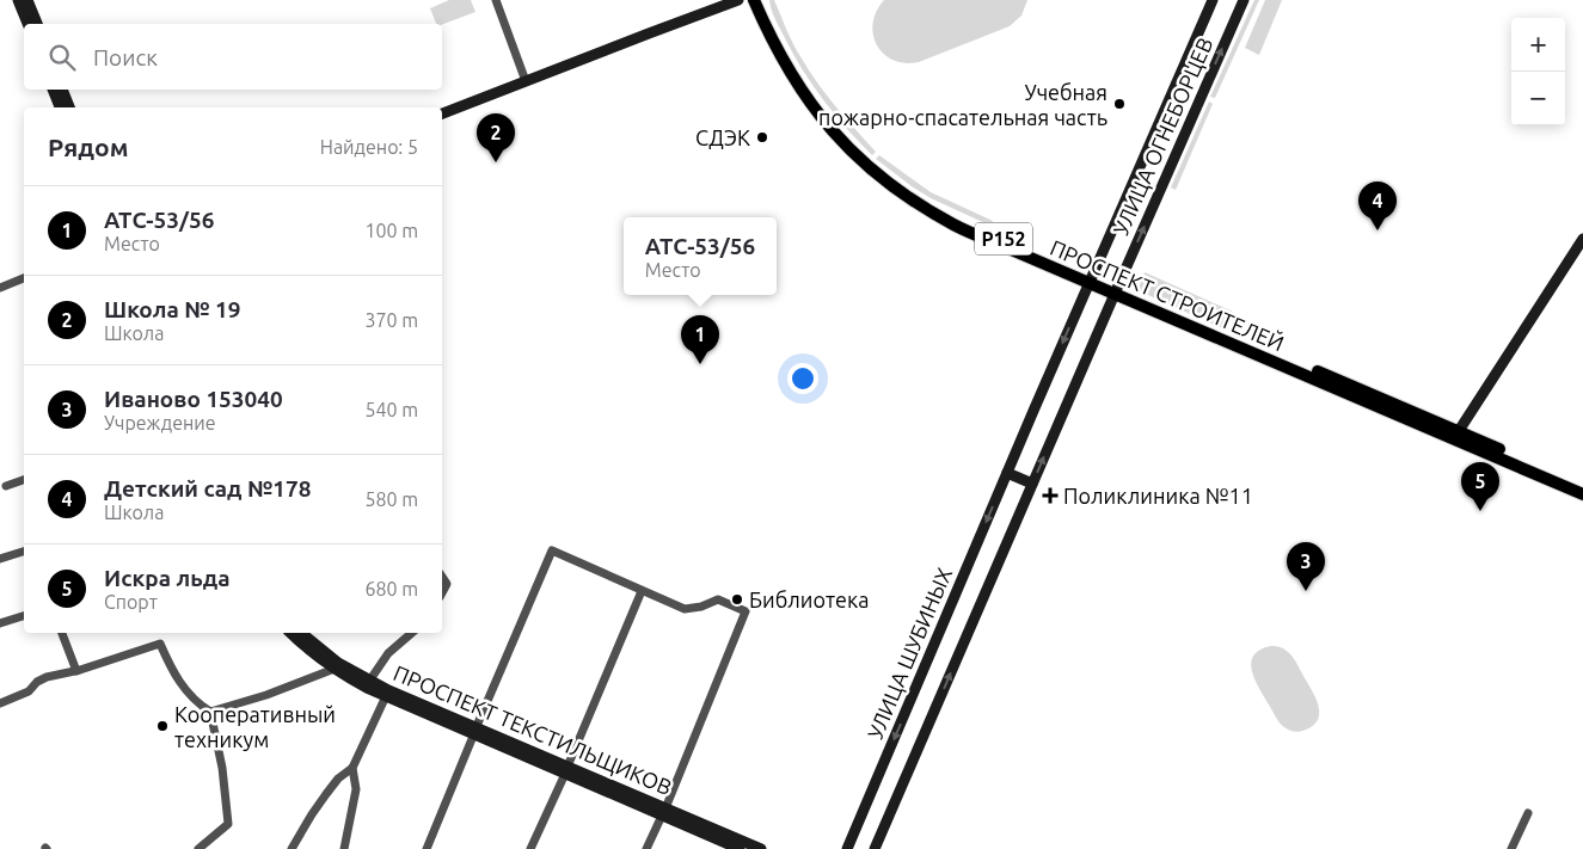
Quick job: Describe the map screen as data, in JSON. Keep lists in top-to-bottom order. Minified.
{"streets":{"main road":["УЛИЦА ОГНЕБОРЦЕВ","Р152","ПРОСПЕКТ СТРОИТЕЛЕЙ","УЛИЦА ШУБИНЫХ","ПРОСПЕКТ ТЕКСТИЛЬЩИКОВ"]},"crossings":[["УЛИЦА ОГНЕБОРЦЕВ","ПРОСПЕКТ СТРОИТЕЛЕЙ"],["УЛИЦА ОГНЕБОРЦЕВ","УЛИЦА ШУБИНЫХ"],["ПРОСПЕКТ СТРОИТЕЛЕЙ","УЛИЦА ШУБИНЫХ"]],"places":{"other":["Учебная пожарно-спасательная часть","СДЭК","Библиотека","Кооперативный техникум"],"health":["Поликлиника №11"]},"page":{"map_buttons":["+","−"],"search":"Поиск","heading":["Рядом","Найдено: 5"],"pins":["2","4","1","5","3"],"list":[{"mark":"1","name":"АТС-53/56","note":"Место","value":"100 m"},{"mark":"2","name":"Школа № 19","note":"Школа","value":"370 m"},{"mark":"3","name":"Иваново 153040","note":"Учреждение","value":"540 m"},{"mark":"4","name":"Детский сад №178","note":"Школа","value":"580 m"},{"mark":"5","name":"Искра льда","note":"Спорт","value":"680 m"}],"popup":["АТС-53/56","Место"]}}
